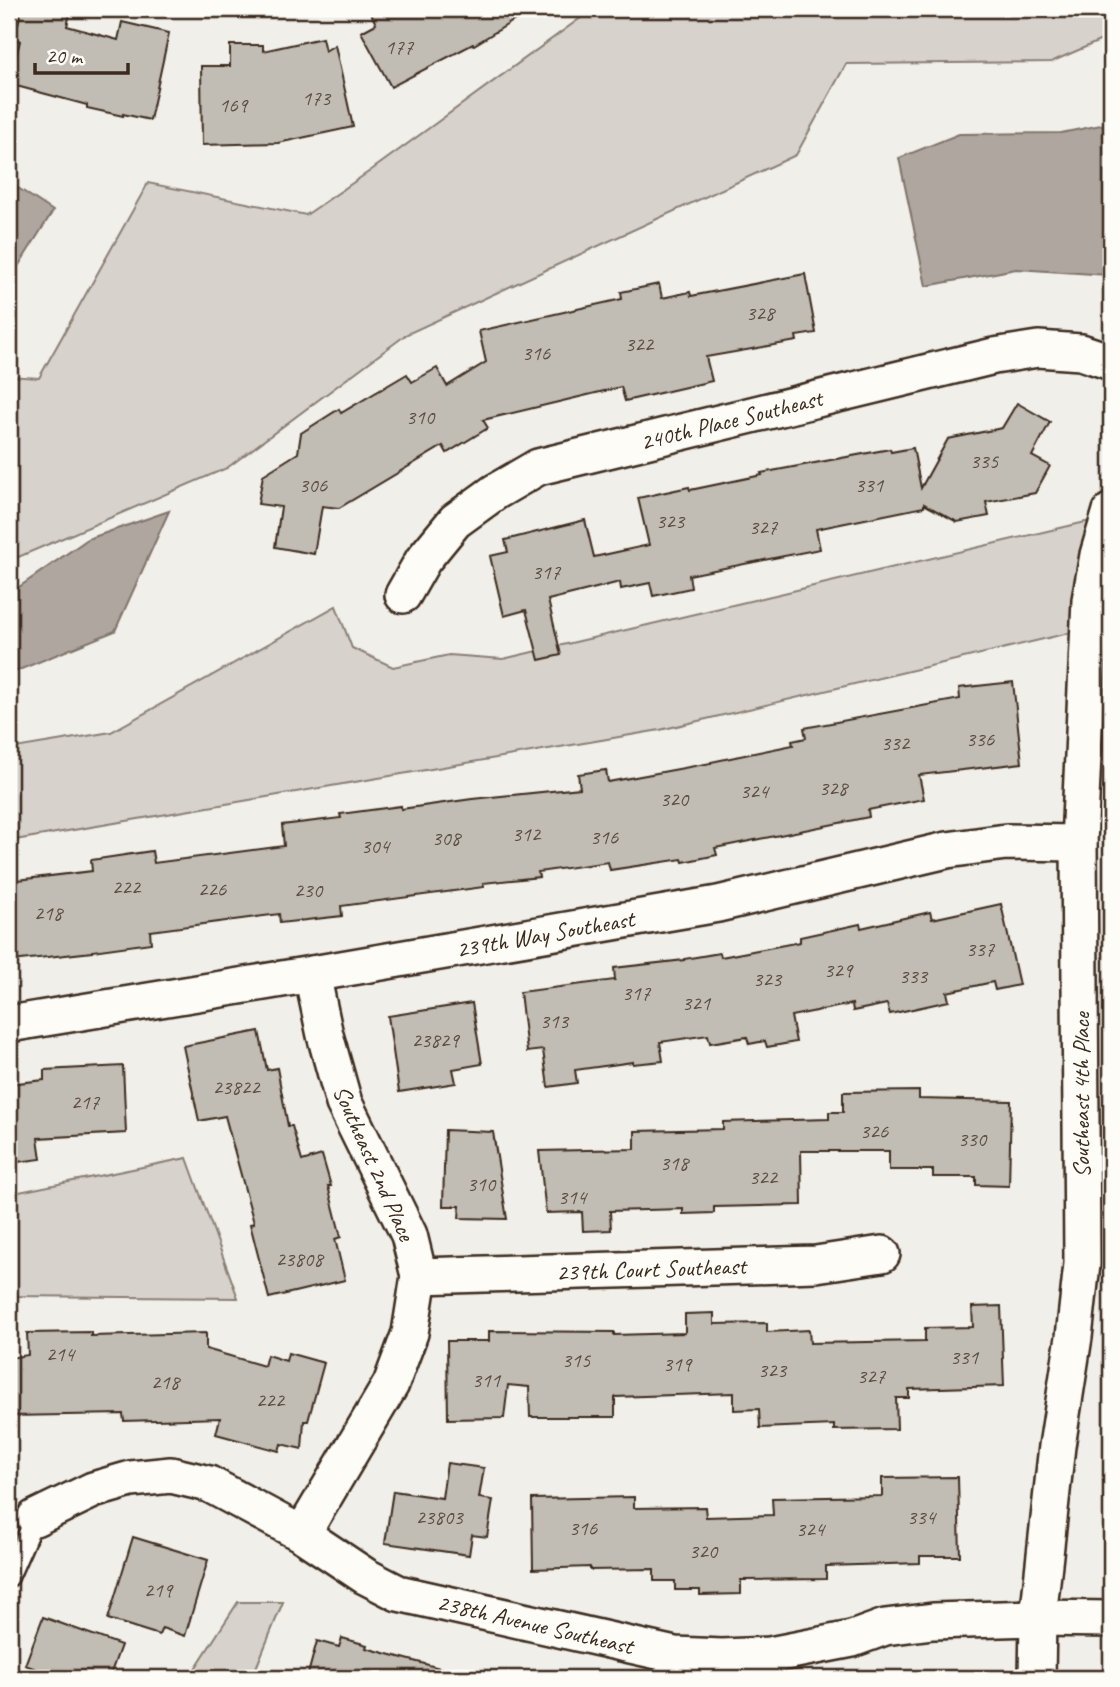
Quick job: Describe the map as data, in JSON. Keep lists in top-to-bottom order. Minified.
{"streets":{"street":["240th Place Southeast","239th Way Southeast","Southeast 4th Place","Southeast 2nd Place","239th Court Southeast","238th Avenue Southeast"]},"crossings":[["239th Way Southeast","Southeast 4th Place"],["239th Way Southeast","Southeast 2nd Place"],["Southeast 4th Place","238th Avenue Southeast"],["Southeast 2nd Place","239th Court Southeast"],["Southeast 2nd Place","238th Avenue Southeast"]],"house_numbers":["177","173","169","328","322","316","310","335","306","331","323","327","317","336","332","328","324","320","312","316","308","304","222","226","230","218","337","329","333","323","317","321","313","23829","23822","217","326","330","318","322","310","314","23808","214","331","315","319","323","327","311","218","222","23803","334","316","324","320","219"],"scale_bar":"20 m"}
